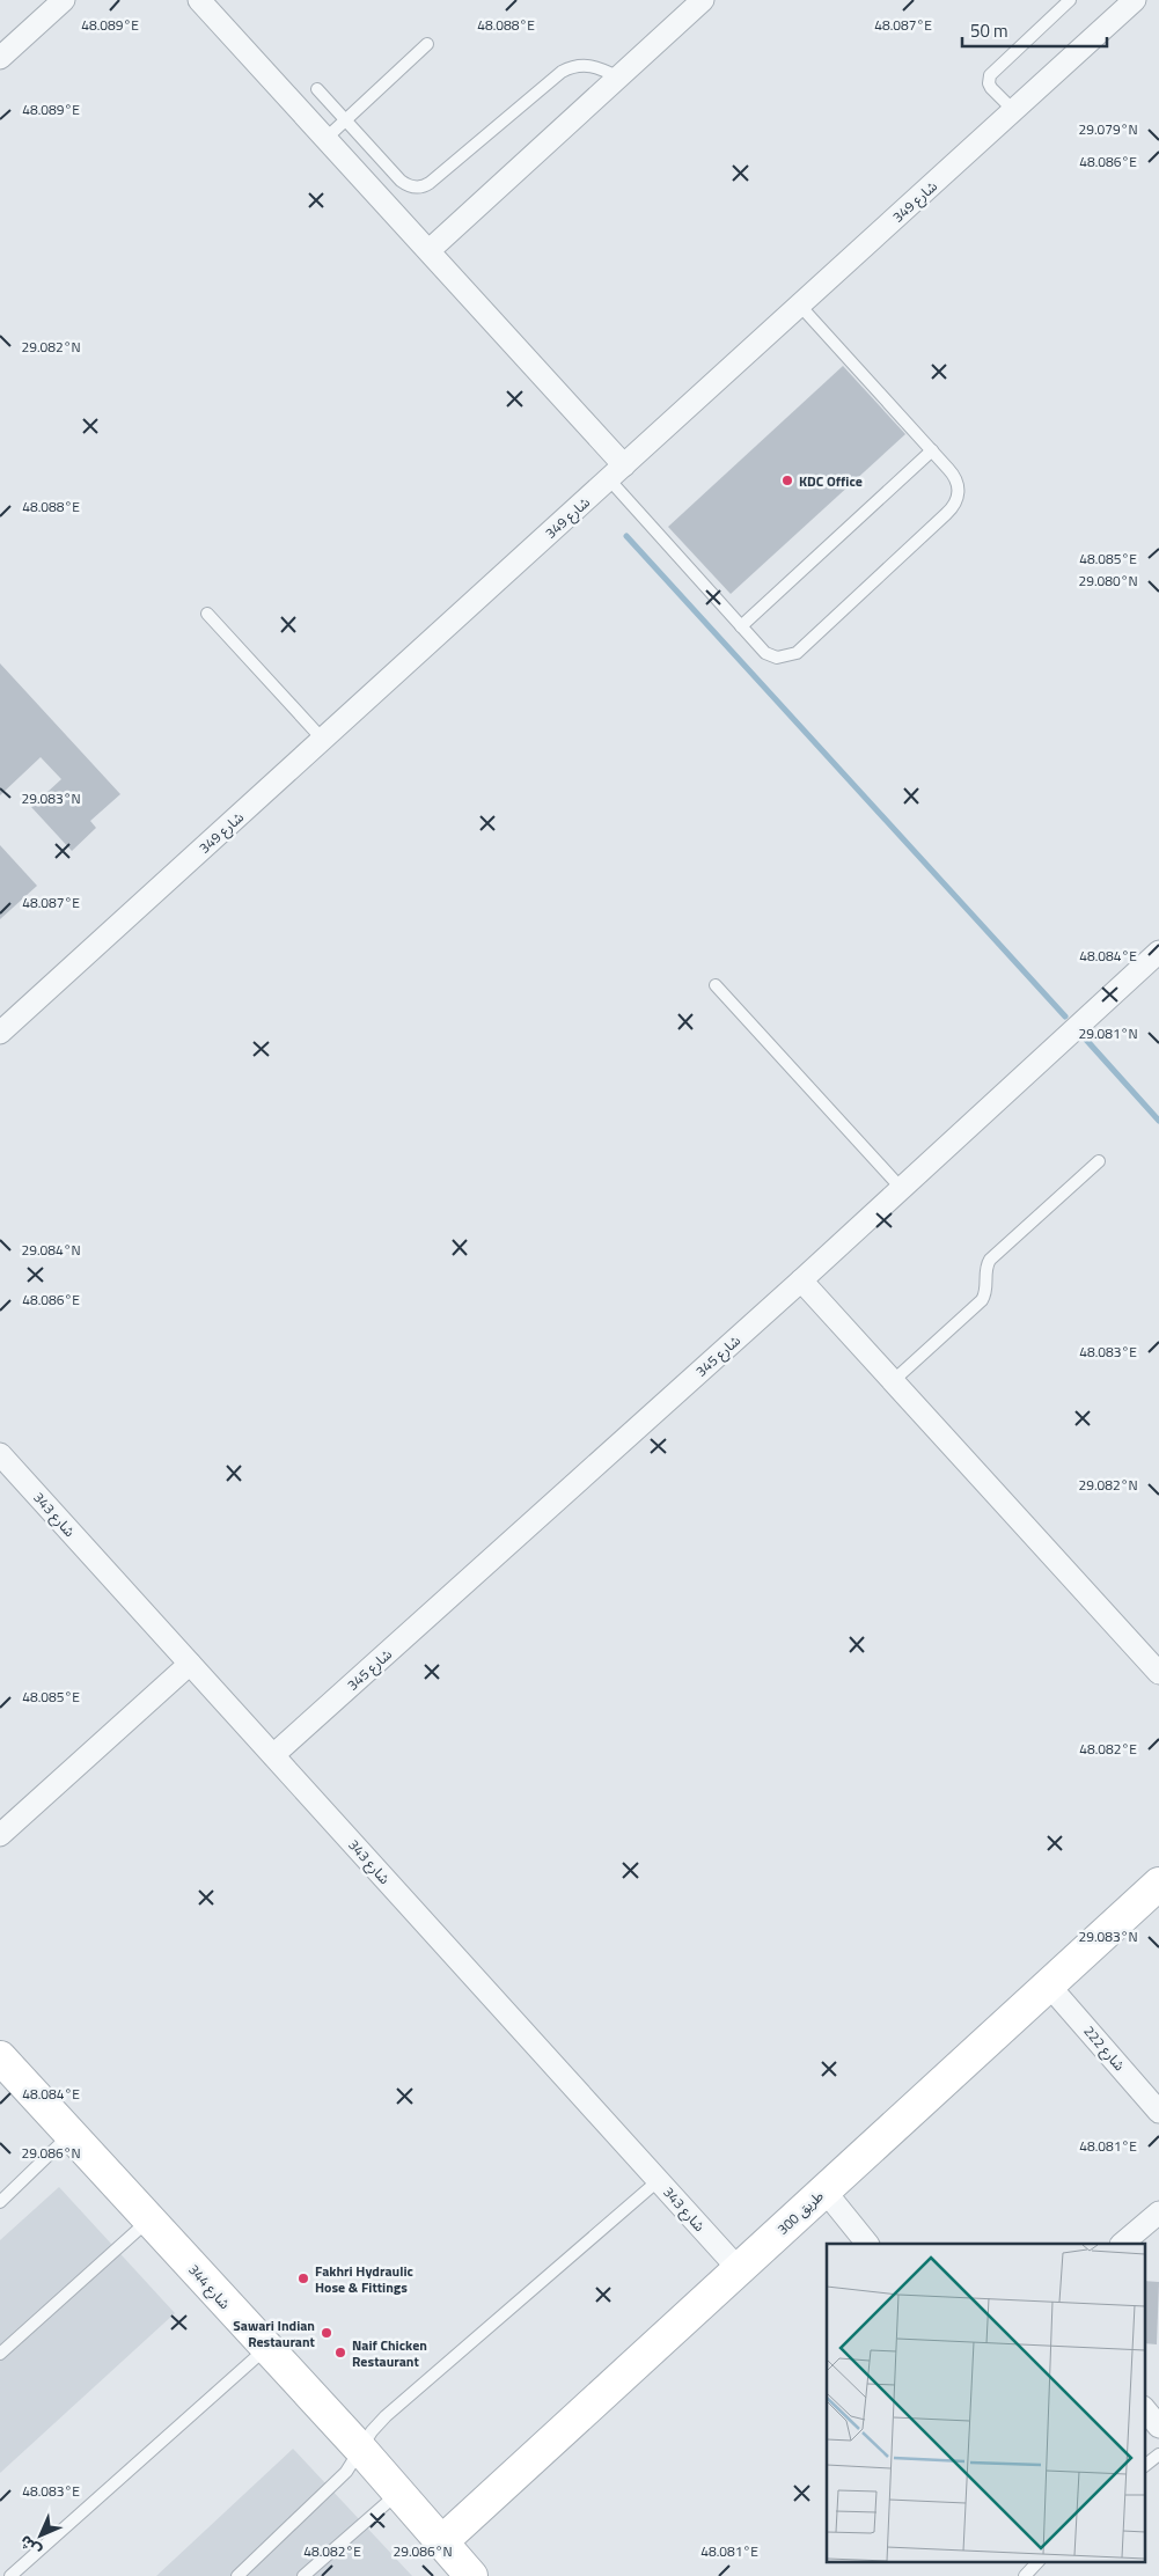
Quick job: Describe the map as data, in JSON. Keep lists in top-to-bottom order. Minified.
{"streets":{"main road":["طريق 300","شارع 344"],"street":["شارع 349","شارع 345","شارع 343","شارع 222"]},"crossings":[["شارع 345","شارع 343"],["شارع 343","طريق 300"],["شارع 222","طريق 300"],["طريق 300","شارع 344"]],"places":["KDC Office","Fakhri Hydraulic Hose & Fittings","Sawari Indian Restaurant","Naif Chicken Restaurant"],"scale_bar":"50 m","north":"bottom left","coordinates":["48.089°E","48.088°E","48.087°E","29.079°N","48.086°E","29.082°N","48.085°E","29.080°N","29.083°N","48.084°E","29.081°N","29.084°N","48.083°E","48.082°E","48.081°E","29.086°N"]}
